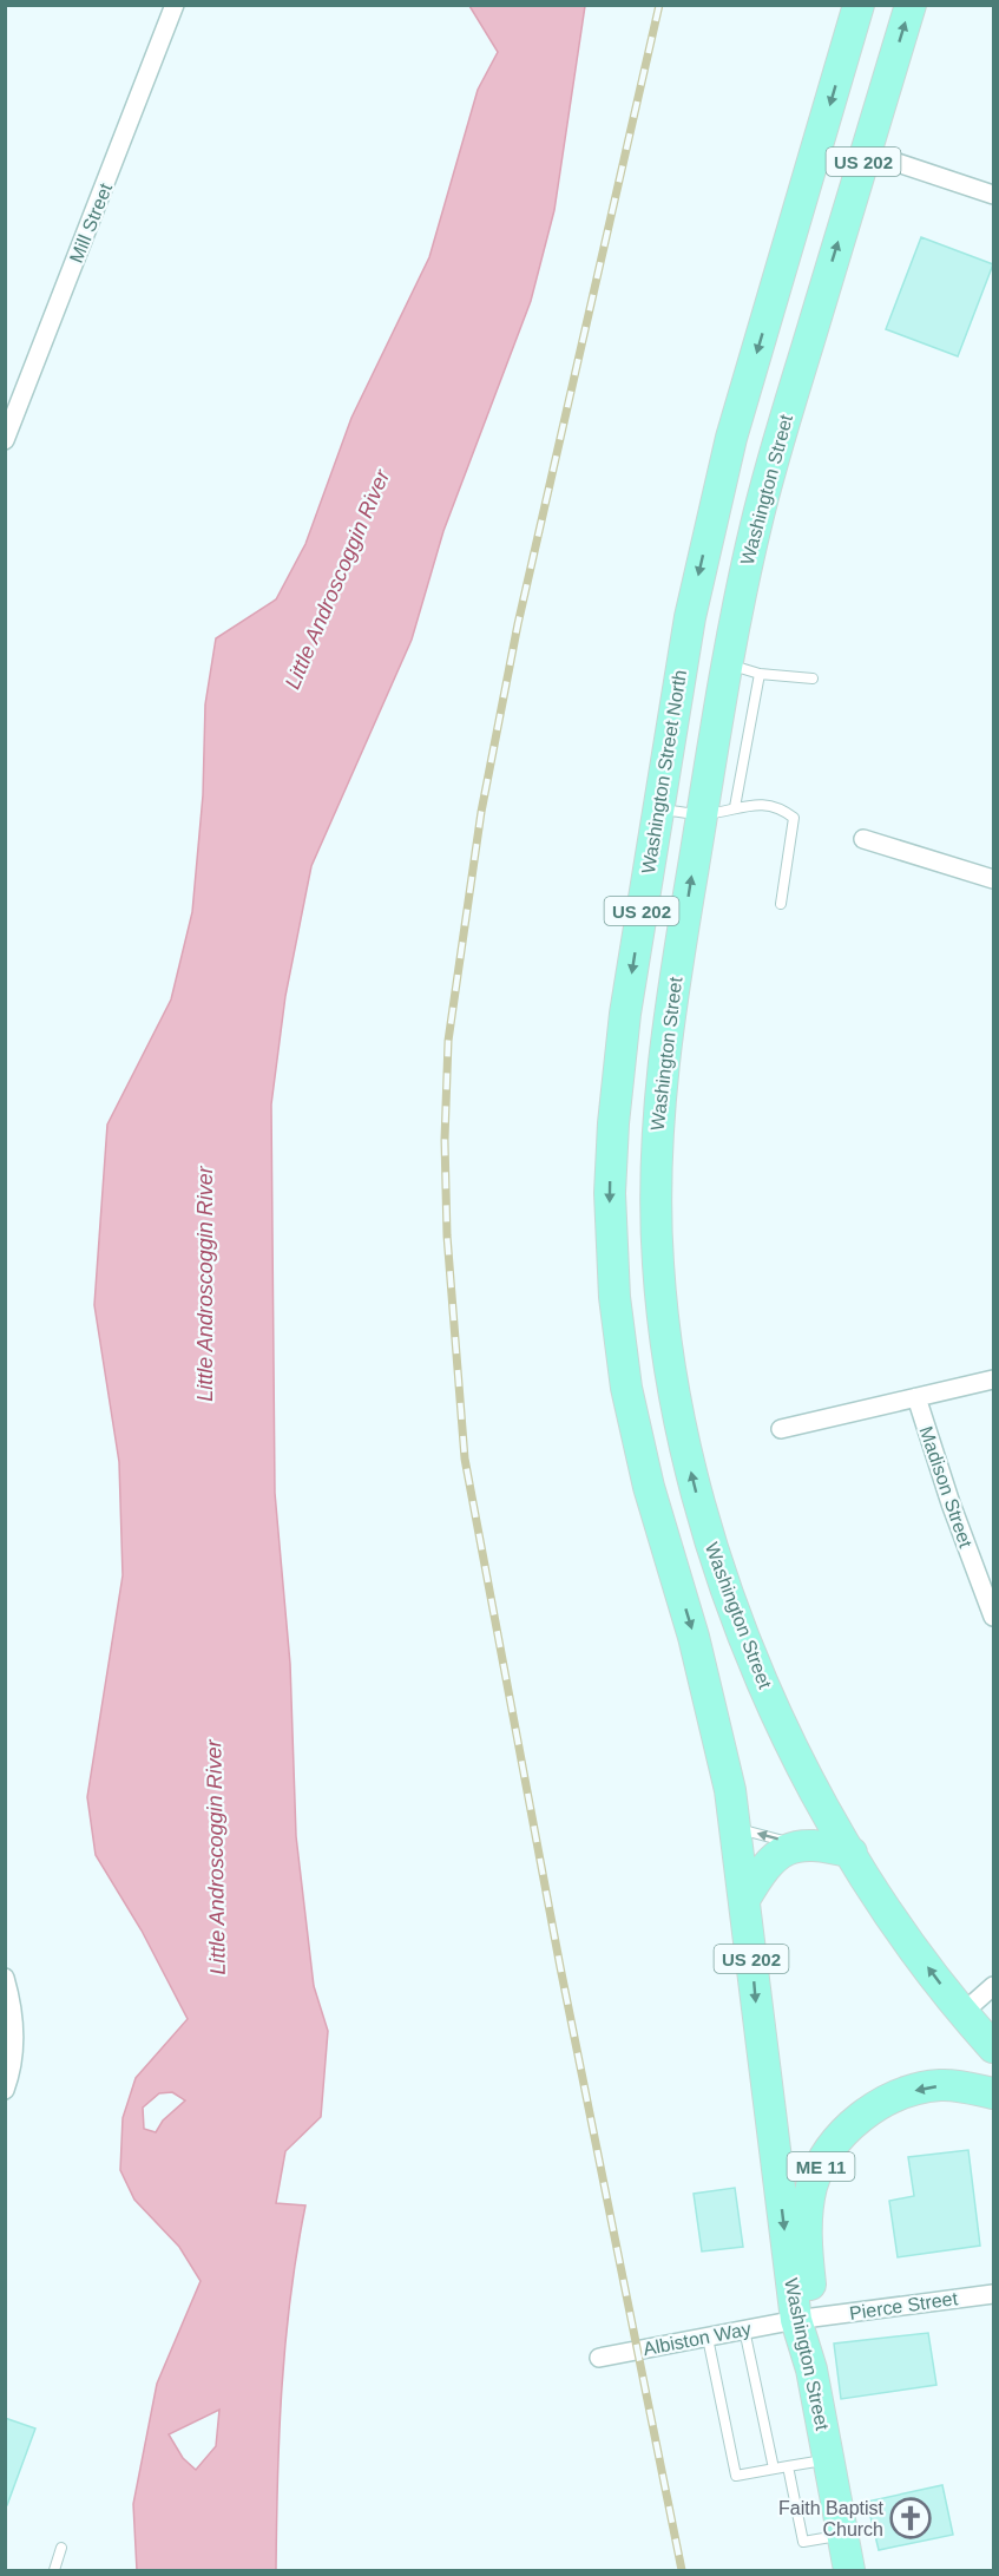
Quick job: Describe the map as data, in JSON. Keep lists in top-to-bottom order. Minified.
{"streets":{"highway":["US 202","Washington Street","Washington Street North","ME 11"],"street":["Mill Street","Madison Street","Pierce Street","Albiston Way"]},"crossings":[["Washington Street","Washington Street North"],["Washington Street","ME 11"],["Washington Street","Pierce Street"],["Washington Street","Albiston Way"],["ME 11","Pierce Street"],["ME 11","Albiston Way"],["Pierce Street","Albiston Way"]],"one_way":["Washington Street North"],"water":["Little Androscoggin River"],"places":{"church":["Faith Baptist Church"]}}
